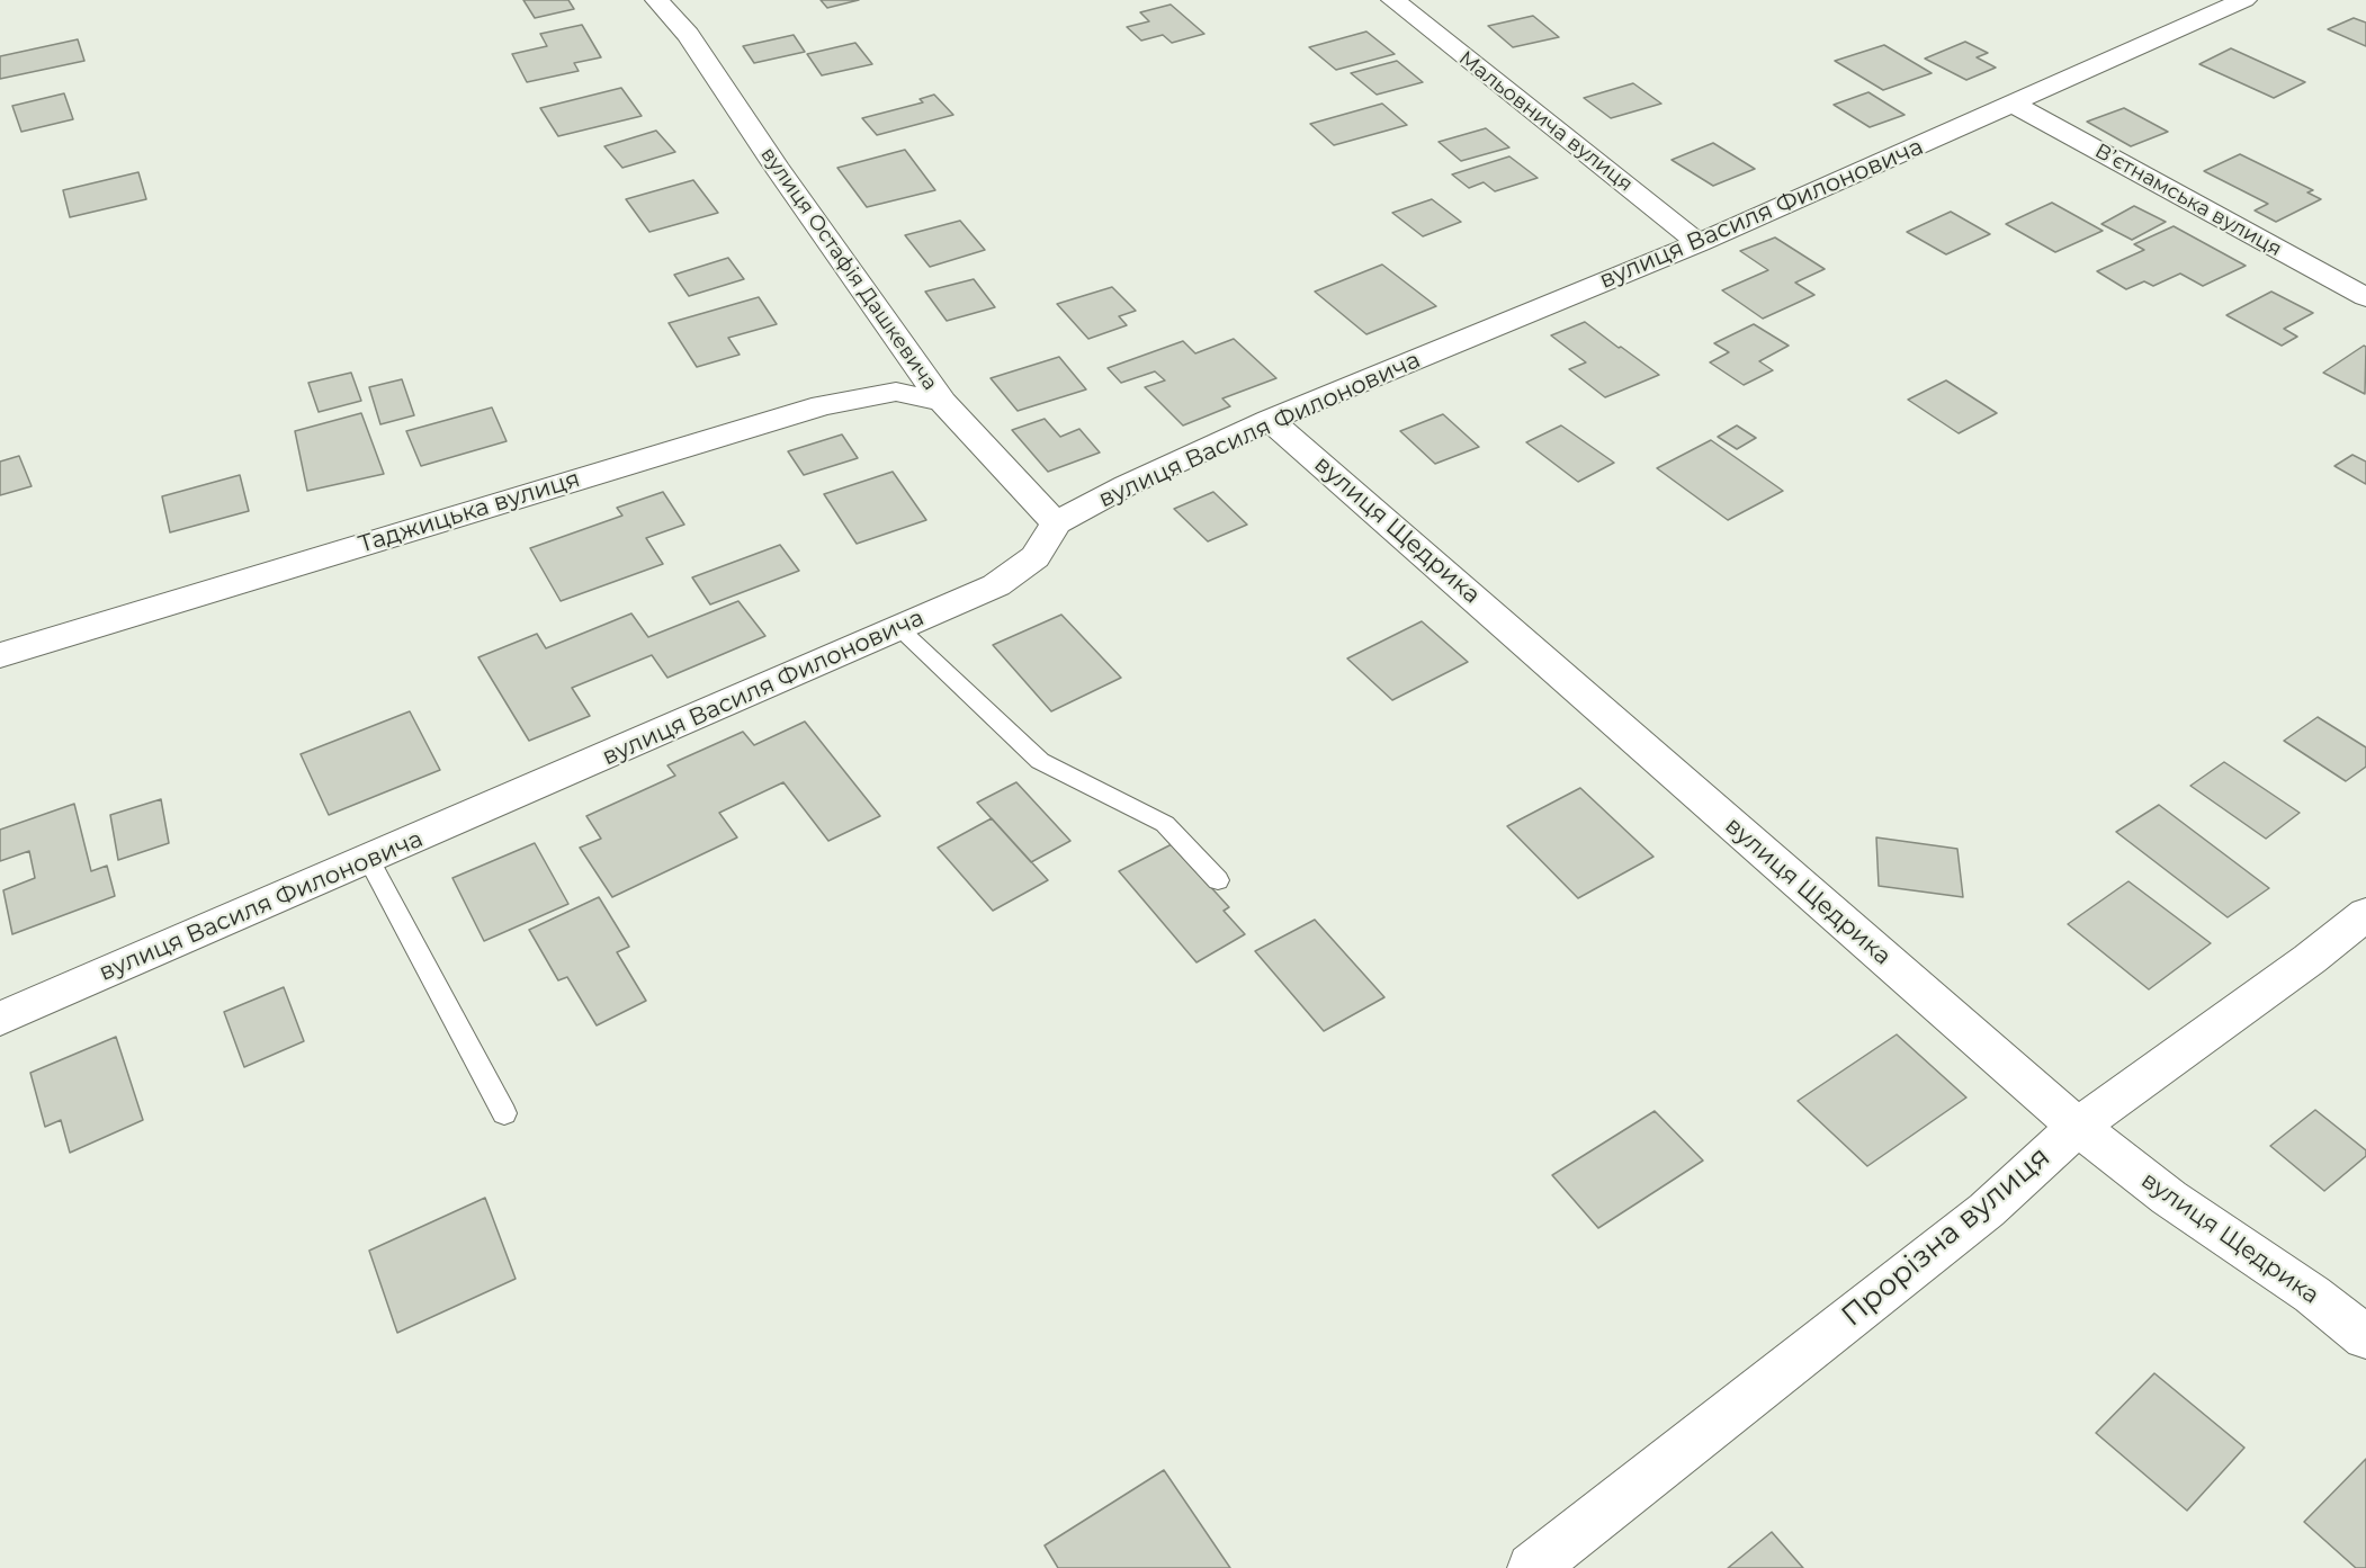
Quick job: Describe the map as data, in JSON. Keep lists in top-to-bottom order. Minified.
{"streets":{"street":["Мальовнича вулиця","Вʼєтнамська вулиця","вулиця Василя Филоновича","вулиця Остафія Дашкевича","Таджицька вулиця","вулиця Щедрика","Прорізна вулиця"]},"crossings":[["Мальовнича вулиця","вулиця Василя Филоновича"],["Вʼєтнамська вулиця","вулиця Василя Филоновича"],["вулиця Василя Филоновича","вулиця Остафія Дашкевича"],["вулиця Василя Филоновича","вулиця Щедрика"],["вулиця Остафія Дашкевича","Таджицька вулиця"],["вулиця Щедрика","Прорізна вулиця"]]}
